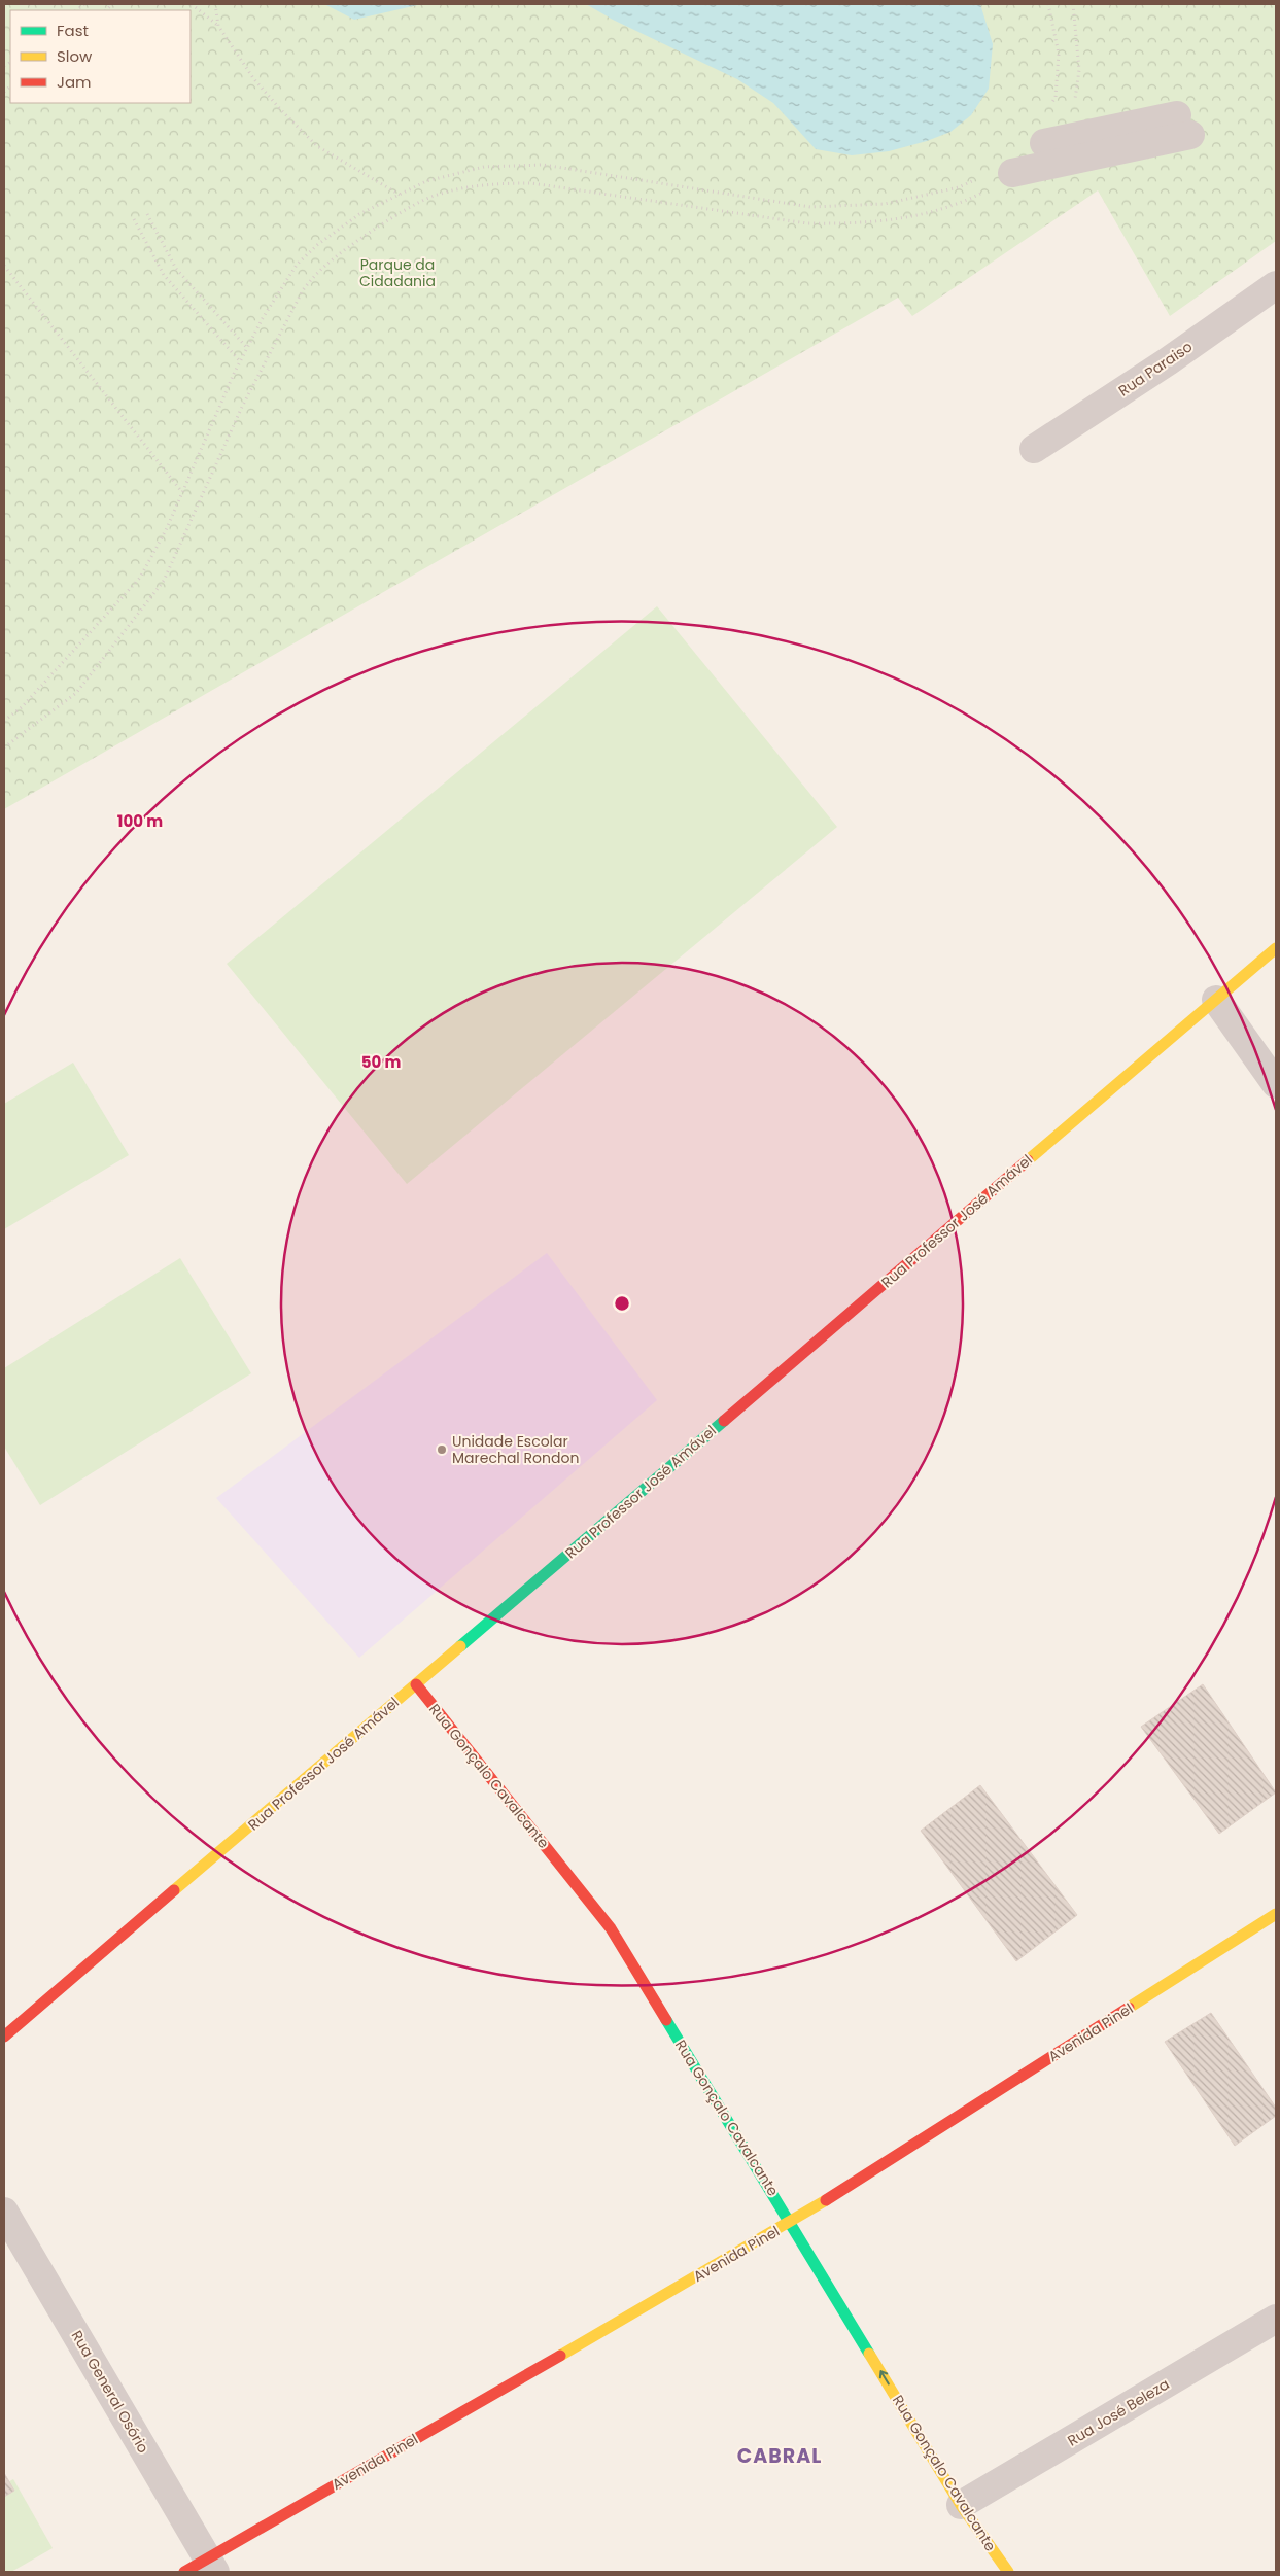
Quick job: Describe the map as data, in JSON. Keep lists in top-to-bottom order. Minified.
{"streets":{"street":["Rua Paraiso","Rua Professor José Amável","Rua Gonçalo Cavalcante","Avenida Pinel","Rua General Osório","Rua José Beleza"]},"crossings":[["Rua Professor José Amável","Rua Gonçalo Cavalcante"],["Rua Gonçalo Cavalcante","Avenida Pinel"],["Rua Gonçalo Cavalcante","Rua José Beleza"],["Avenida Pinel","Rua General Osório"]],"districts":["CABRAL"],"parks":["Parque da Cidadania"],"places":["Unidade Escolar Marechal Rondon"],"legend":["Fast","Slow","Jam"],"rings":["100 m","50 m"]}
